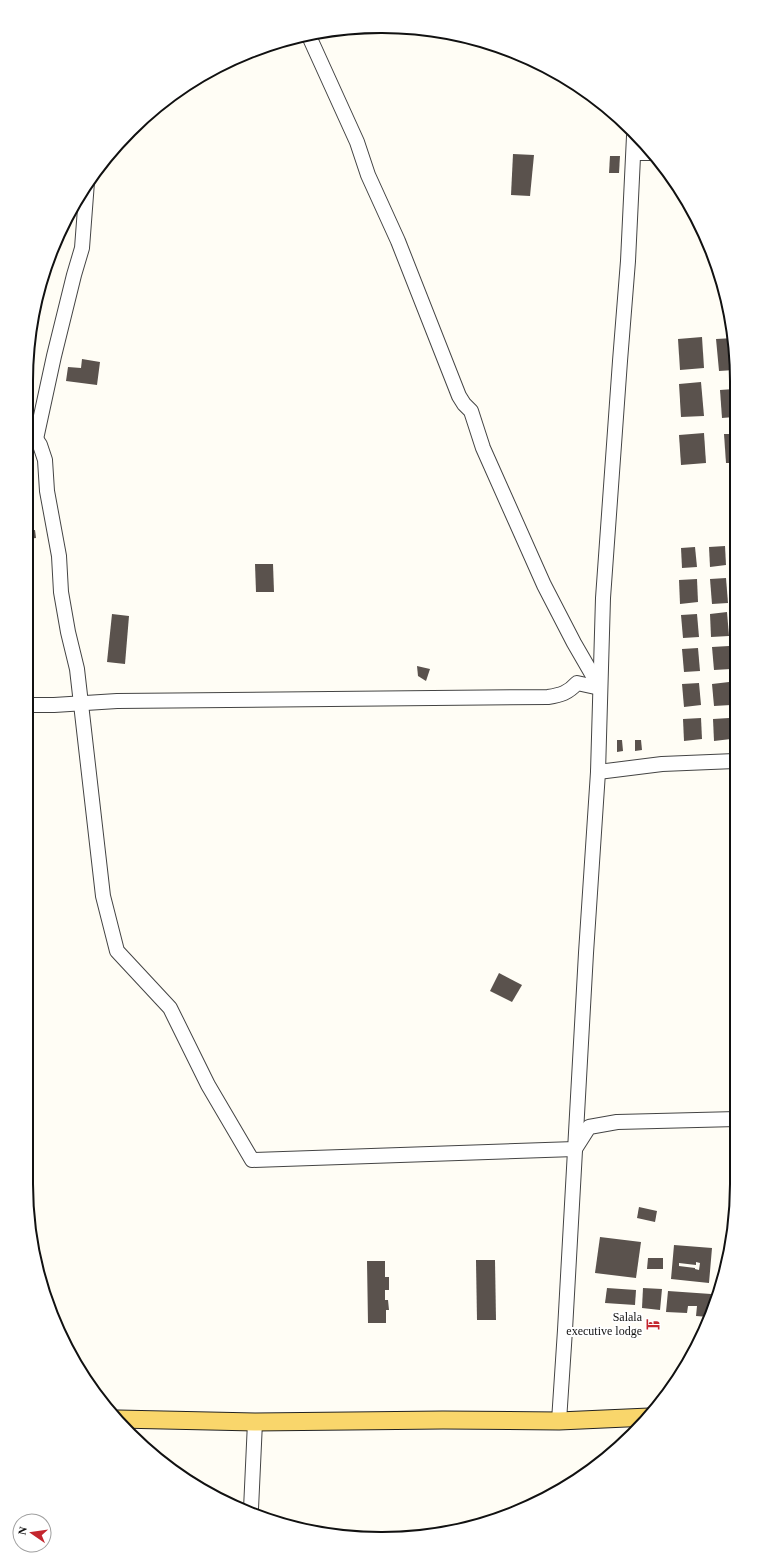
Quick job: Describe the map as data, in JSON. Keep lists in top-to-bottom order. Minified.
{"places":{"hotel":["Salala executive lodge"]},"north":"left"}
